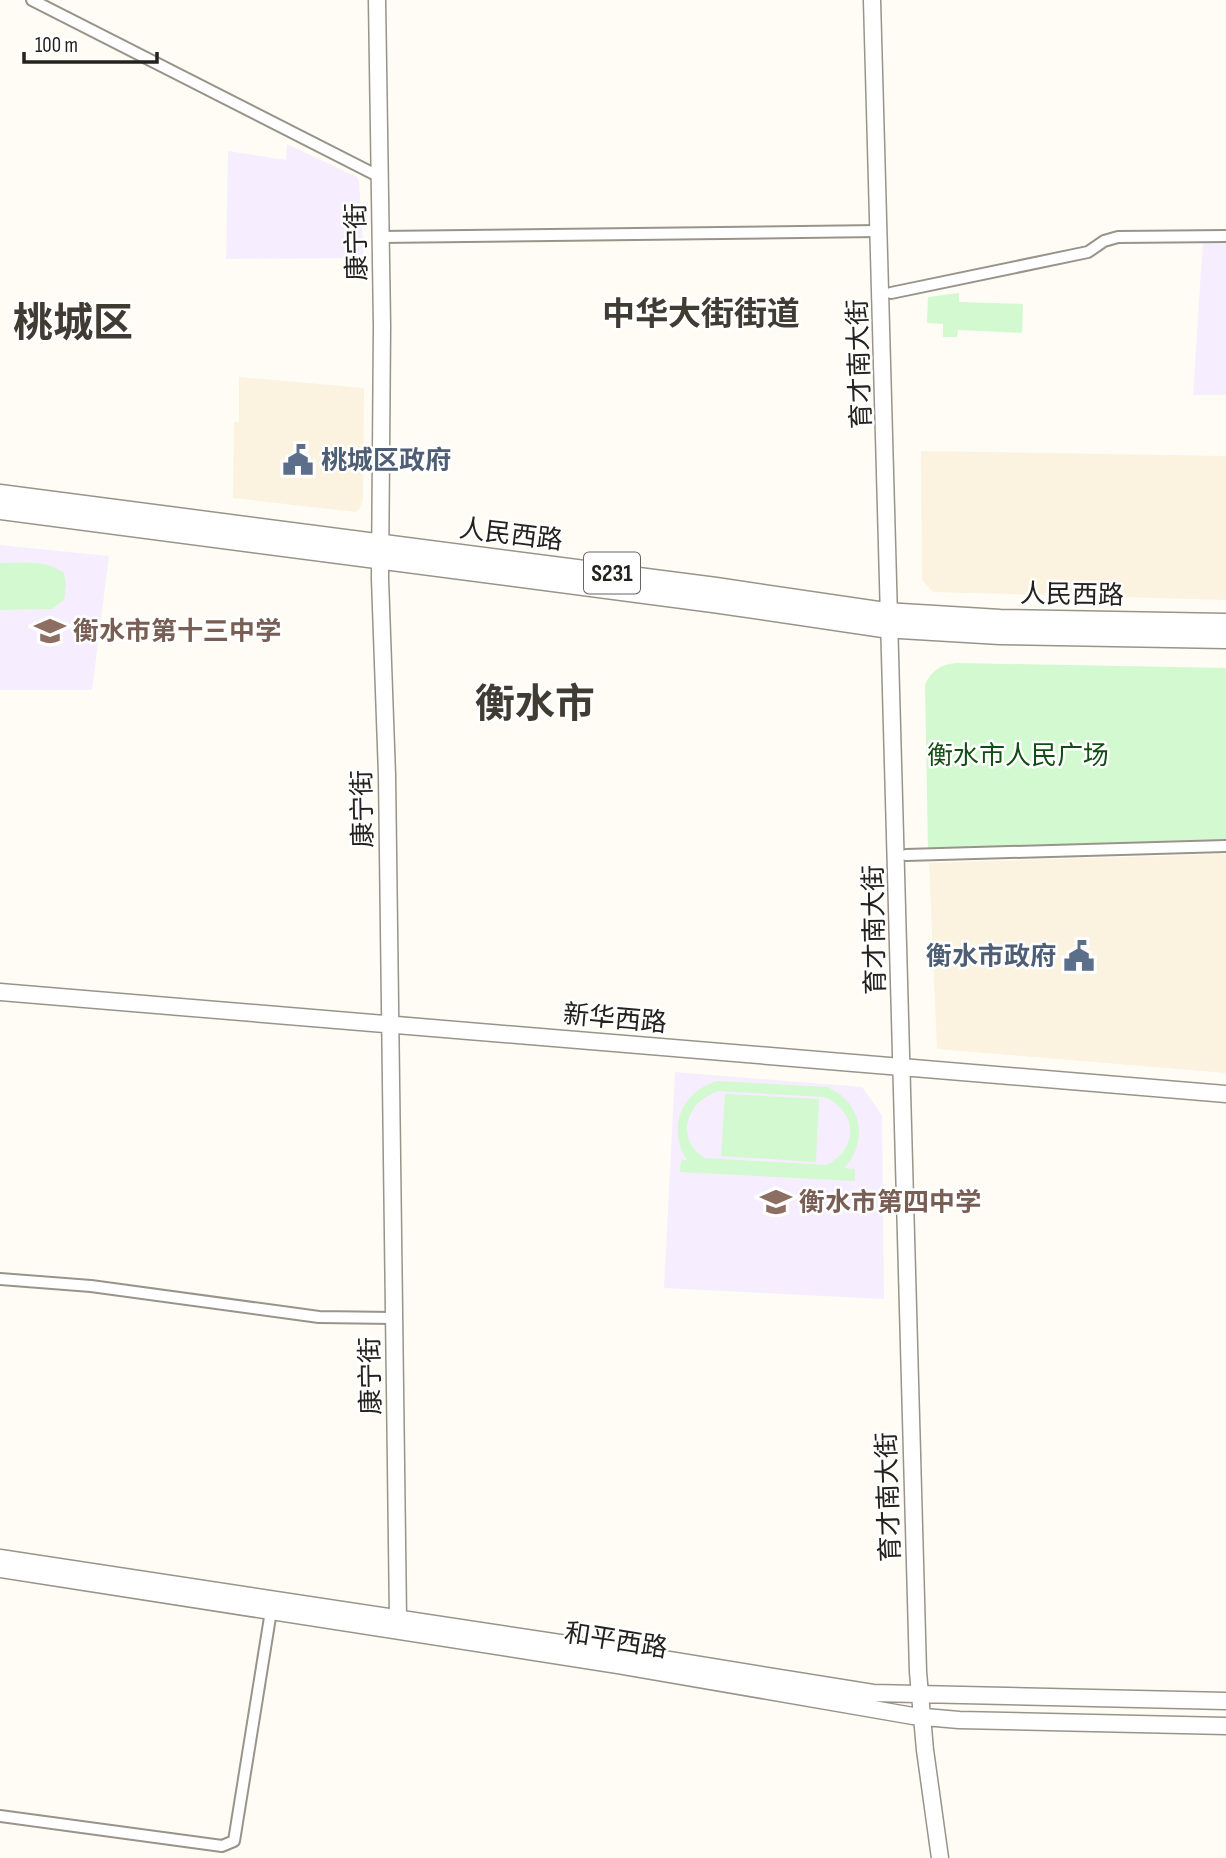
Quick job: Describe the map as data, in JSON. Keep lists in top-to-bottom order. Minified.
{"streets":{"main road":["康宁街","育才南大街","人民西路","S231","新华西路","和平西路"]},"crossings":[["康宁街","人民西路"],["康宁街","新华西路"],["康宁街","和平西路"],["育才南大街","人民西路"],["育才南大街","新华西路"],["育才南大街","和平西路"]],"districts":["中华大街街道","桃城区","衡水市"],"parks":["衡水市人民广场"],"places":{"public building":["桃城区政府","衡水市政府"],"school or university":["衡水市第十三中学","衡水市第四中学"]},"scale_bar":"100 m"}
